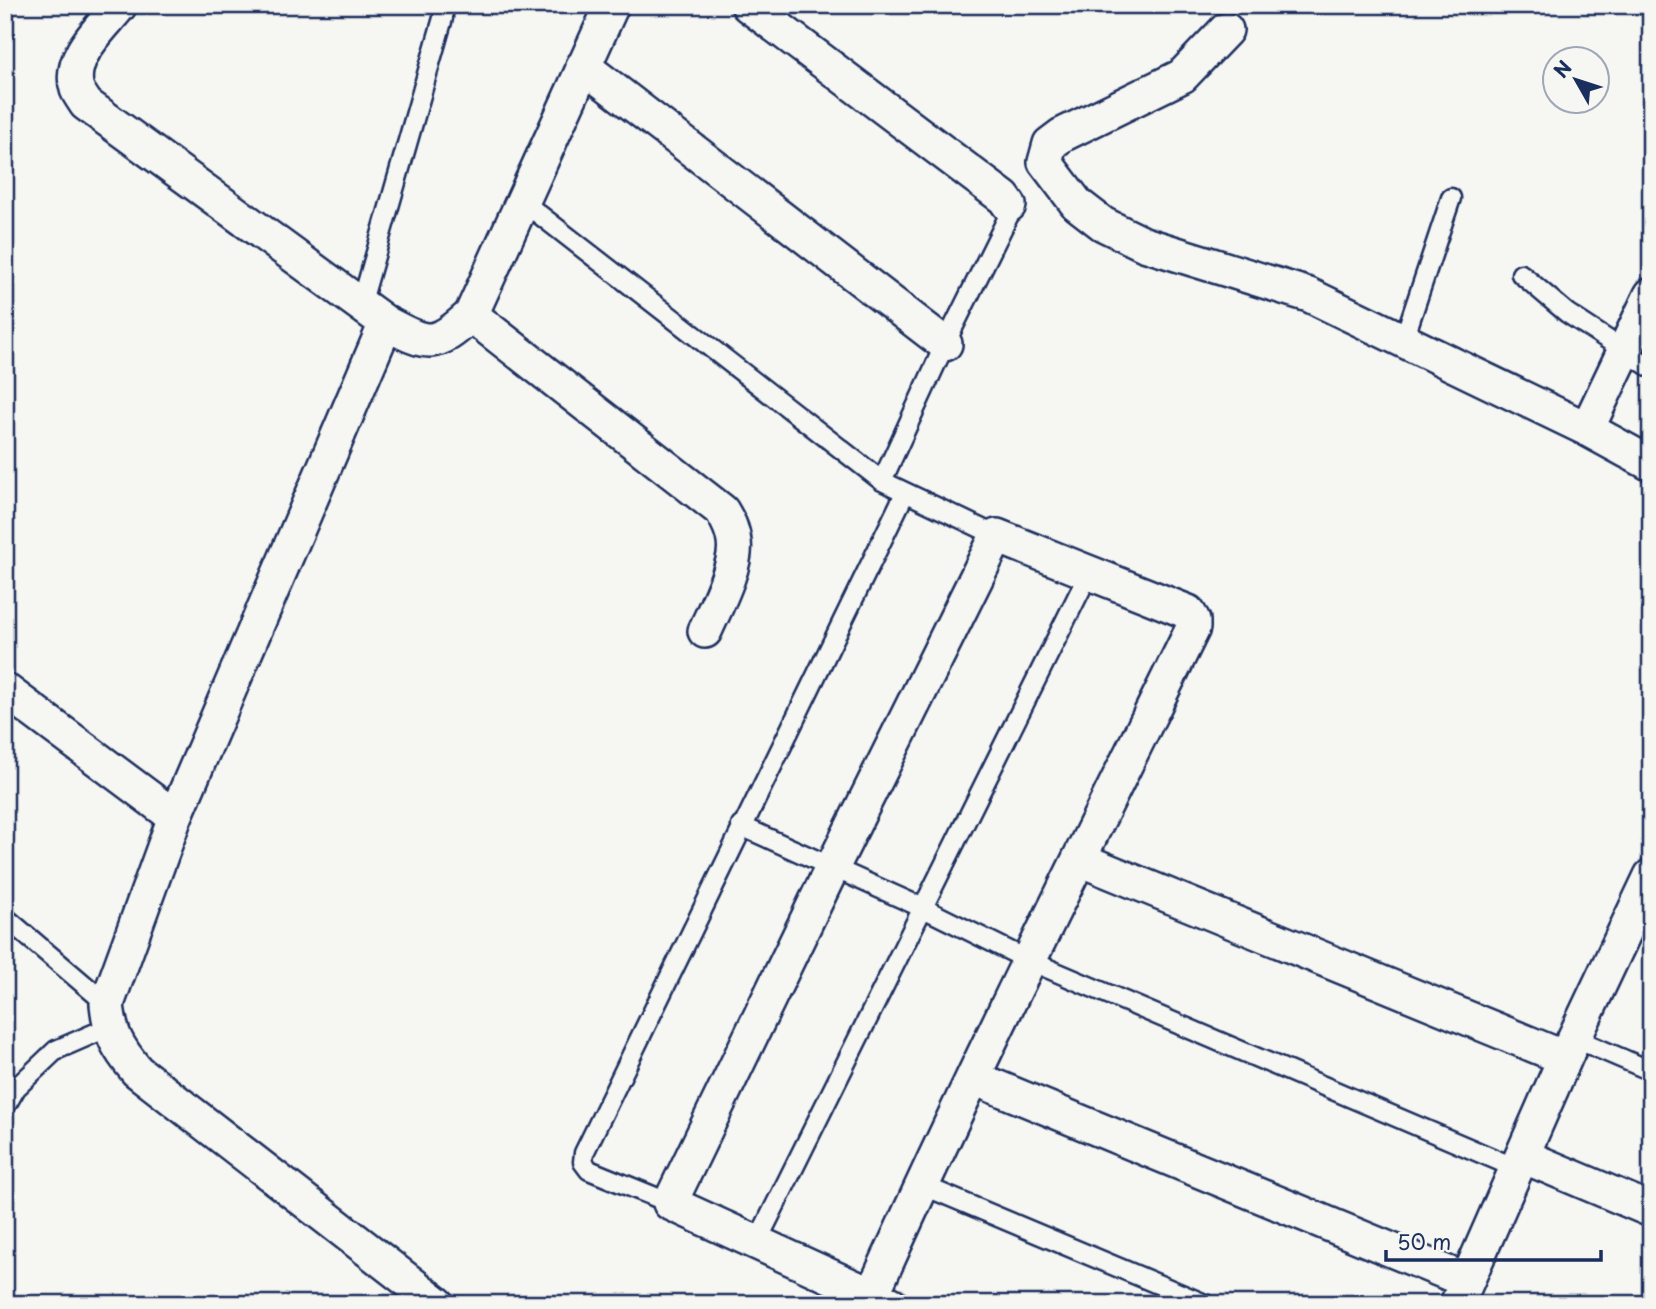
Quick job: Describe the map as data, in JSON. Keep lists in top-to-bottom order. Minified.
{"scale_bar":"50 m","north":"top left"}
